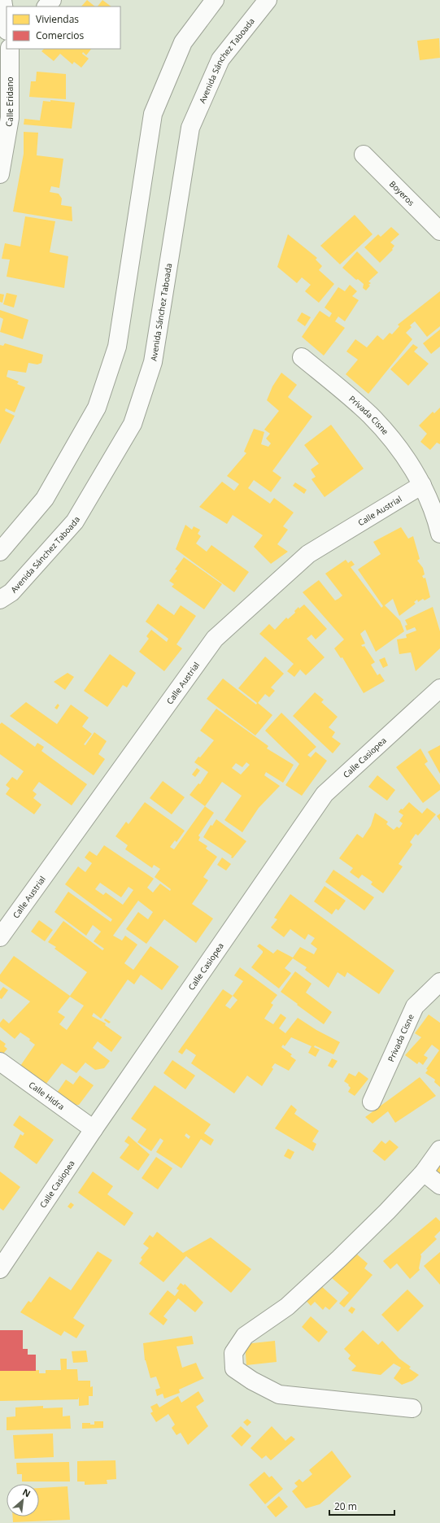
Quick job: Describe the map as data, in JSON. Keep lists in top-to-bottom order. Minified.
{"streets":{"street":["Avenida Sánchez Taboada","Calle Eridano","Boyeros","Privada Cisne","Calle Austrial","Calle Casiopea","Calle Hidra"]},"crossings":[["Privada Cisne","Calle Austrial"],["Calle Casiopea","Calle Hidra"]],"legend":["Viviendas","Comercios"],"scale_bar":"20 m","north":"top right"}
